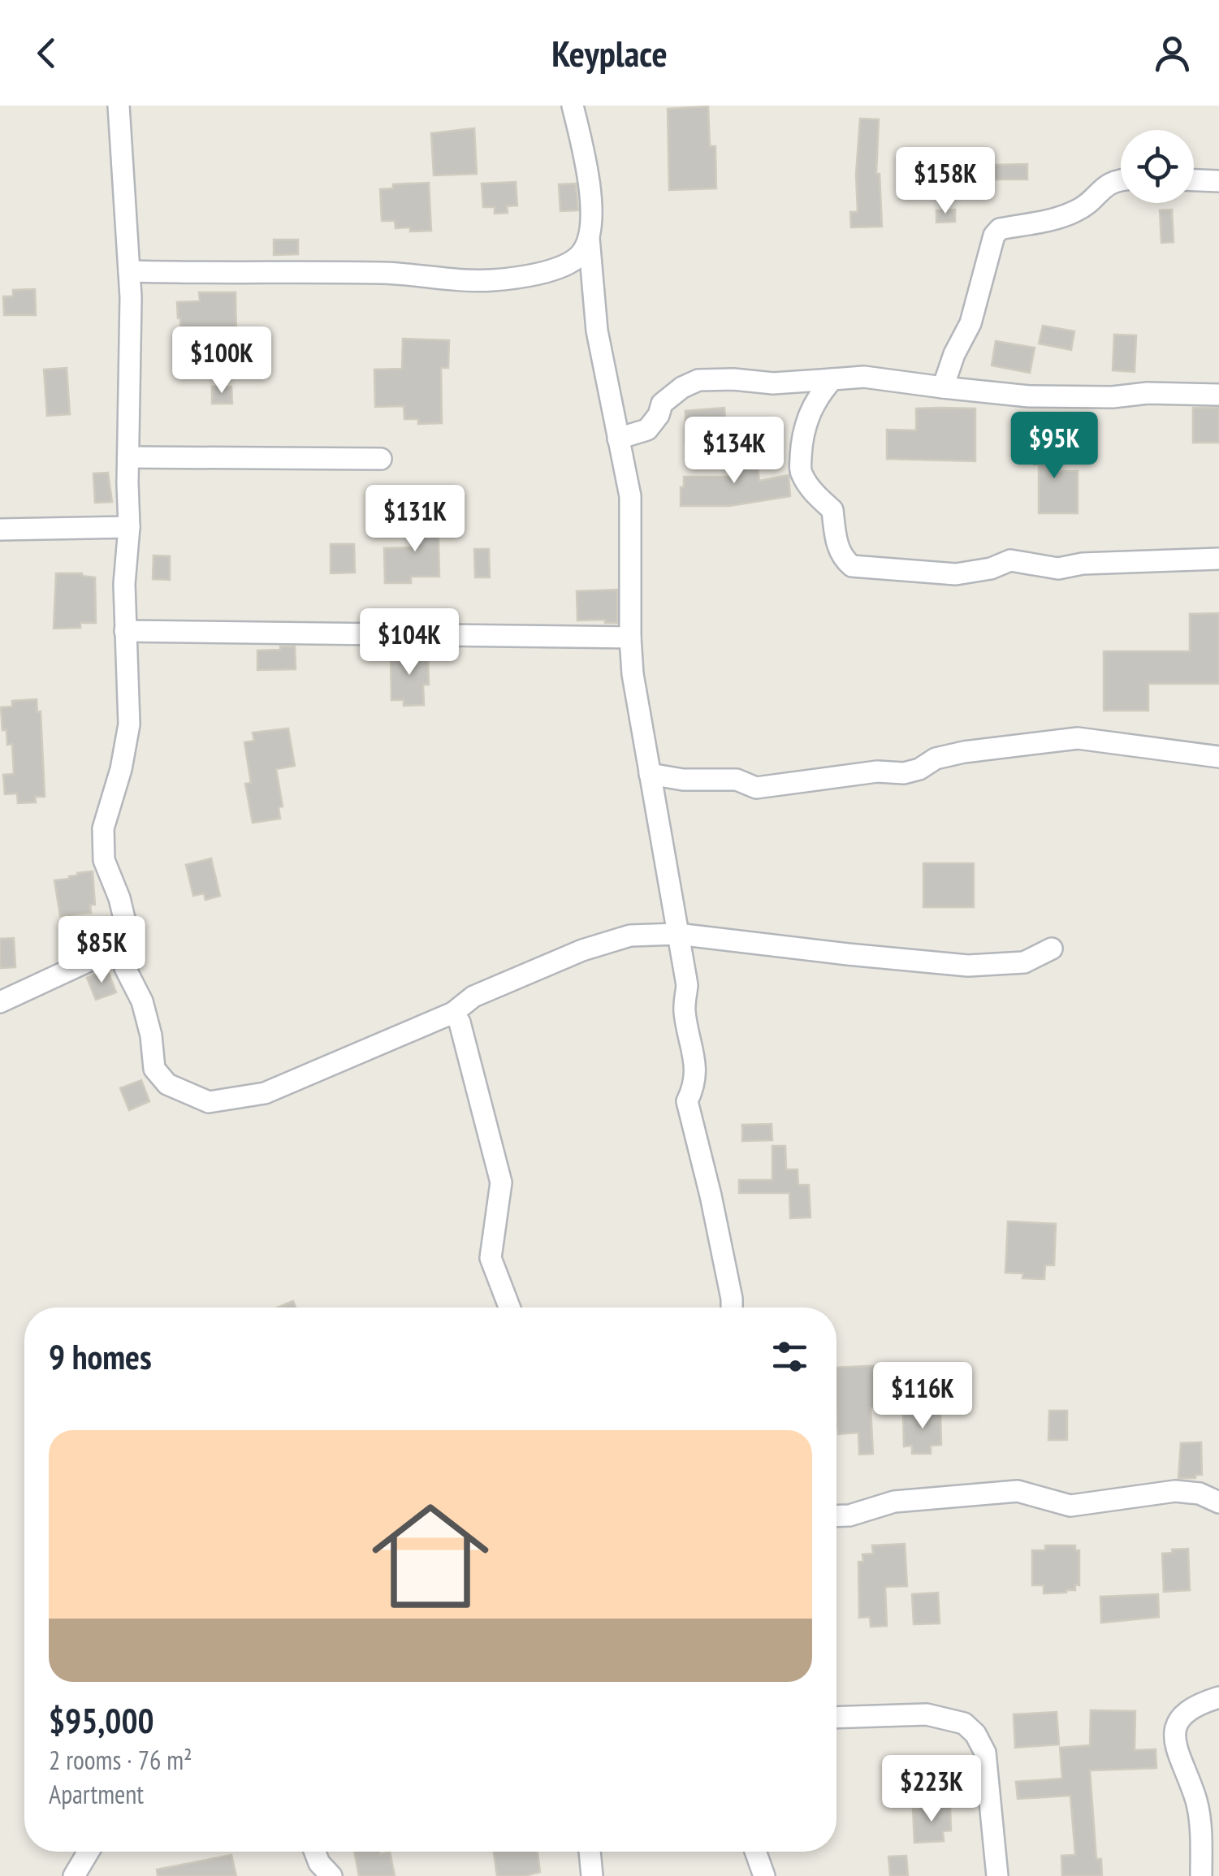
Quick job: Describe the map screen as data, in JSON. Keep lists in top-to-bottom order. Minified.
{"page":{"header":"Keyplace","price":["$158K","$100K","$95K","$134K","$131K","$104K","$85K","$116K","$223K"],"heading":"9 homes","list":[{"name":"$95,000","note":"2 rooms · 76 m² · Apartment"}]}}
